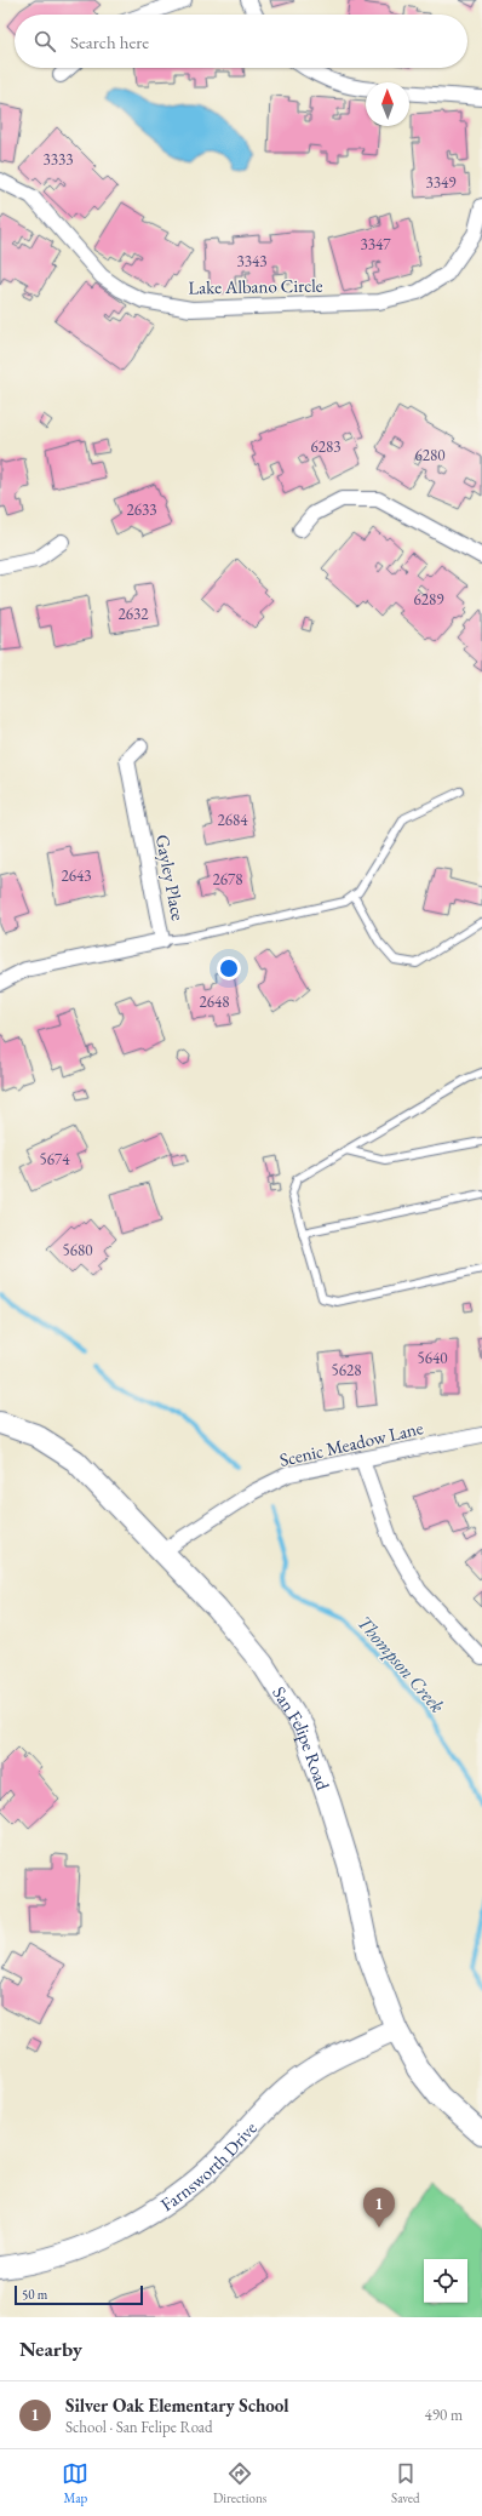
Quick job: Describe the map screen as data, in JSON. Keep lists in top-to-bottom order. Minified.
{"streets":{"street":["Lake Albano Circle","Gayley Place","Scenic Meadow Lane","San Felipe Road","Farnsworth Drive"]},"crossings":[["Scenic Meadow Lane","San Felipe Road"],["San Felipe Road","Farnsworth Drive"]],"water":["Thompson Creek"],"house_numbers":["3333","3349","3347","3343","6283","6280","2633","6289","2632","2684","2643","2678","2648","5674","5680","5640","5628"],"scale_bar":"50 m","north":"top","page":{"search":"Search here","pins":"1","scale":"50 m","heading":"Nearby","list":[{"mark":"1","name":"Silver Oak Elementary School","note":"School · San Felipe Road","value":"490 m"}],"nav":["Map","Directions","Saved"]}}
